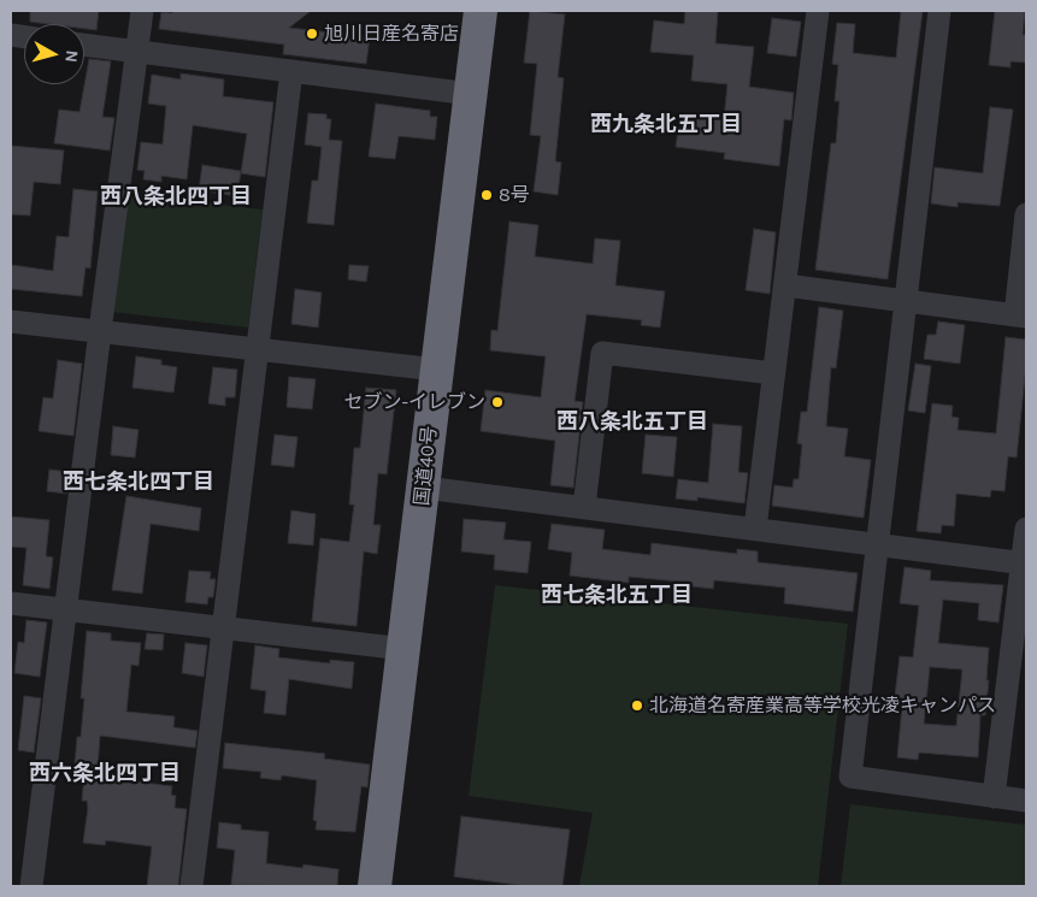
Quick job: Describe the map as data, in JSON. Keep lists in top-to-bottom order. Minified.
{"streets":{"highway":["国道40号"]},"districts":["西九条北五丁目","西八条北四丁目","西八条北五丁目","西七条北四丁目","西七条北五丁目","西六条北四丁目"],"places":["旭川日産名寄店","8号","セブン-イレブン","北海道名寄産業高等学校光凌キャンパス"],"north":"right"}
